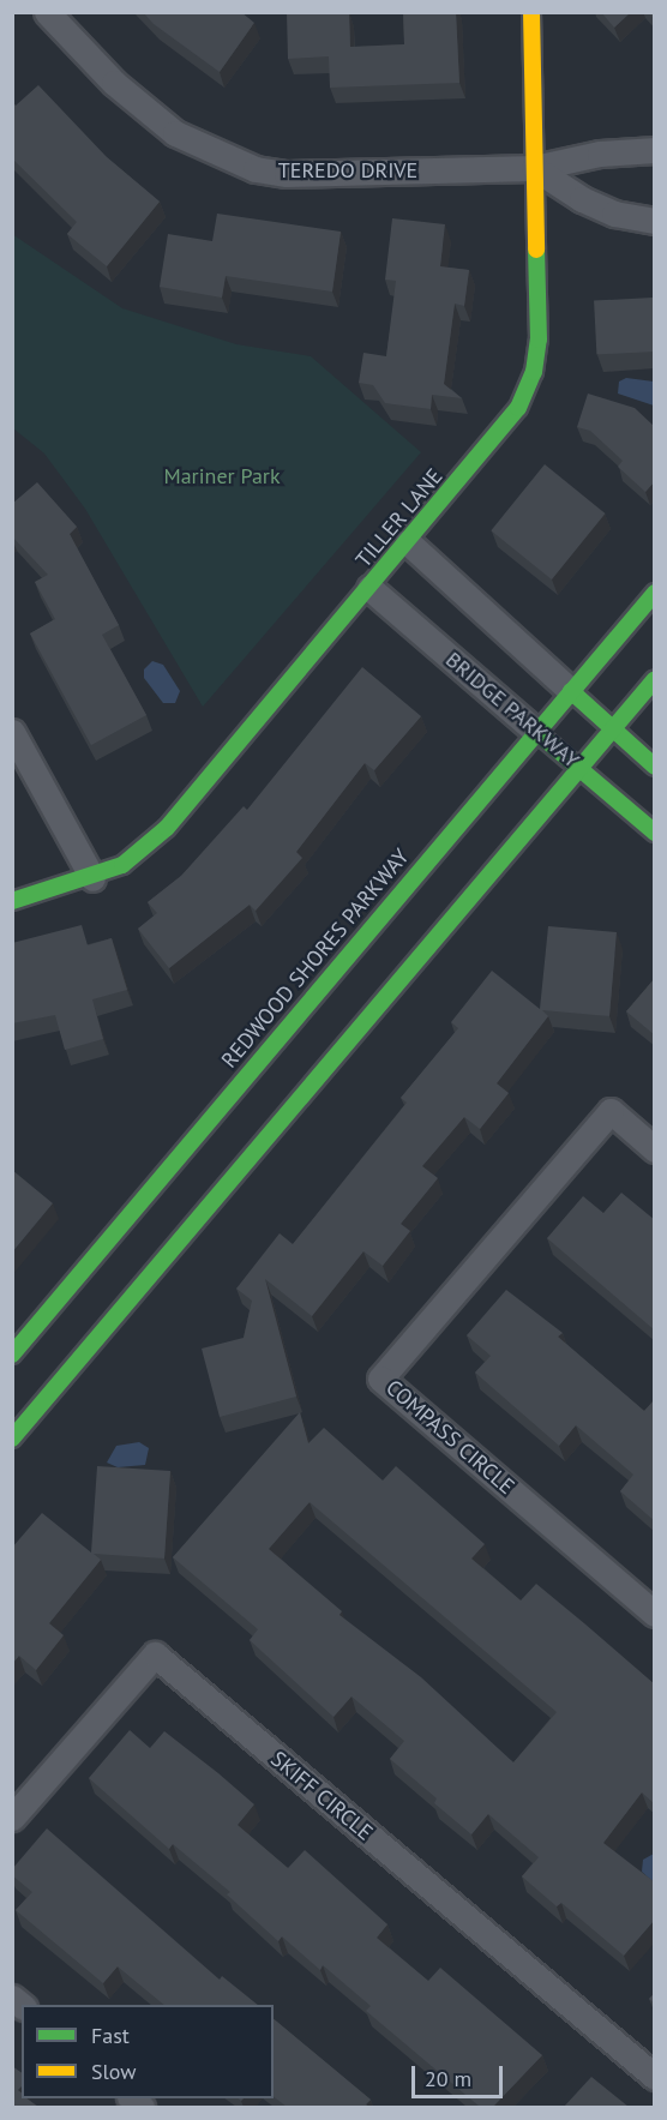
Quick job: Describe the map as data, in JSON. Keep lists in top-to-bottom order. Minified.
{"streets":{"main road":["TILLER LANE","BRIDGE PARKWAY","REDWOOD SHORES PARKWAY"],"street":["TEREDO DRIVE","COMPASS CIRCLE","SKIFF CIRCLE"]},"crossings":[["TEREDO DRIVE","TILLER LANE"],["TILLER LANE","BRIDGE PARKWAY"],["BRIDGE PARKWAY","REDWOOD SHORES PARKWAY"]],"parks":["Mariner Park"],"legend":["Fast","Slow"],"scale_bar":"20 m"}
